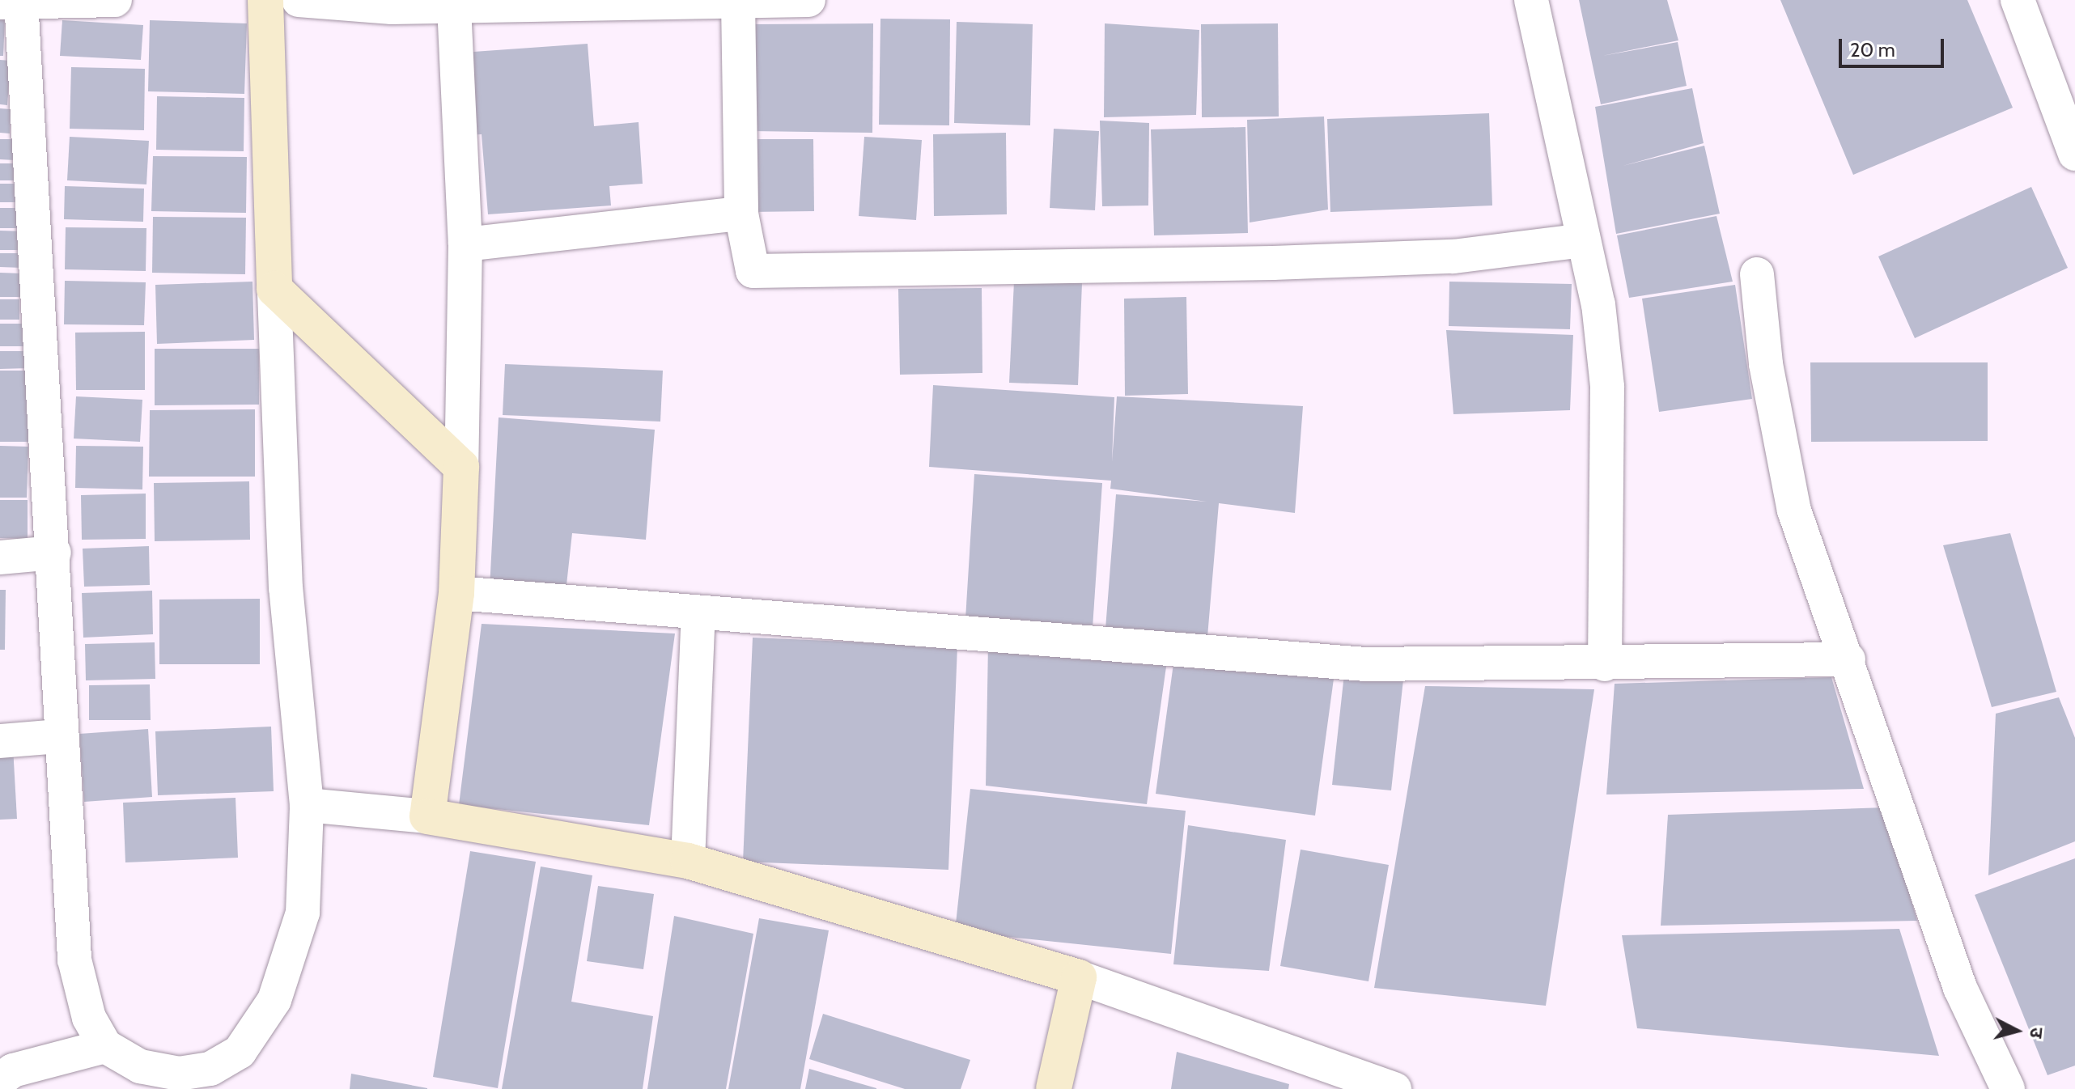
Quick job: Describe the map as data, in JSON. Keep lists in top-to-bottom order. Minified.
{"scale_bar":"20 m","north":"right"}
